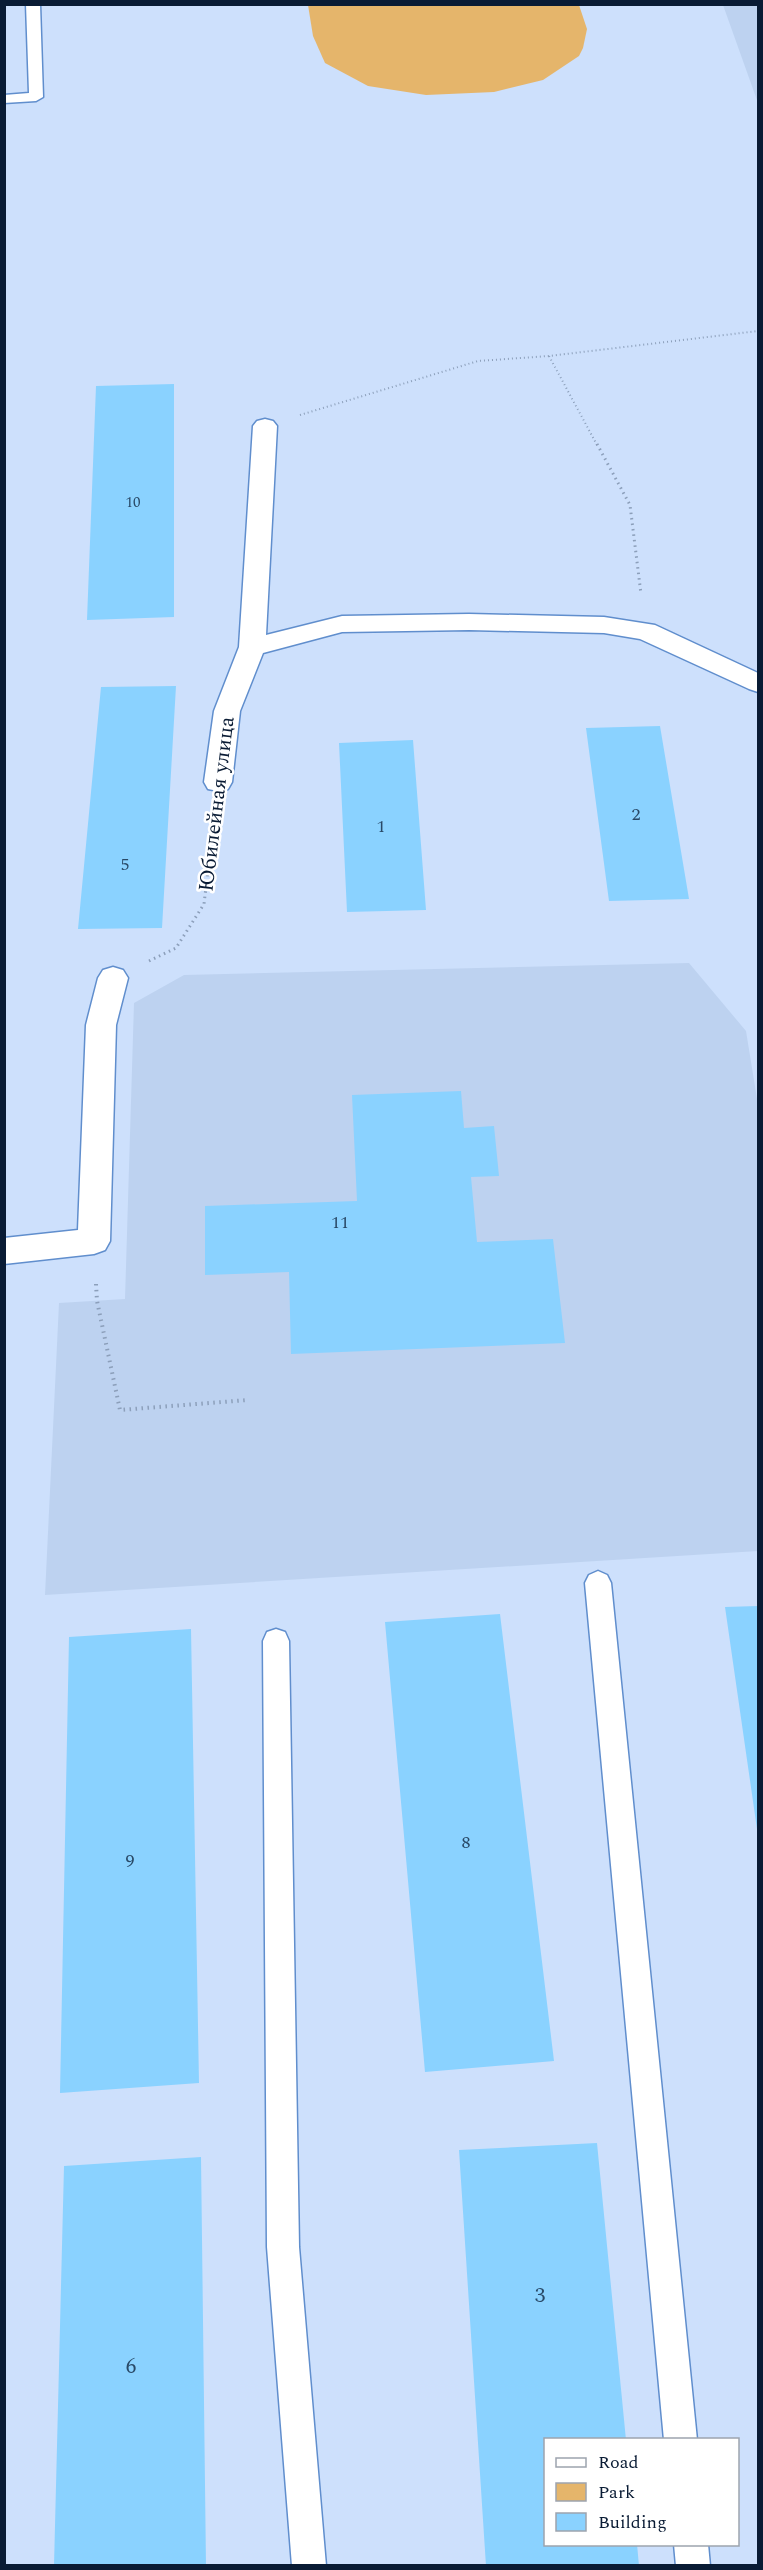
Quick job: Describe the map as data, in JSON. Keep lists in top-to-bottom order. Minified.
{"streets":{"street":["Юбилейная улица"]},"house_numbers":["10","2","1","5","11","8","9","3","6"],"legend":["Road","Park","Building"]}
